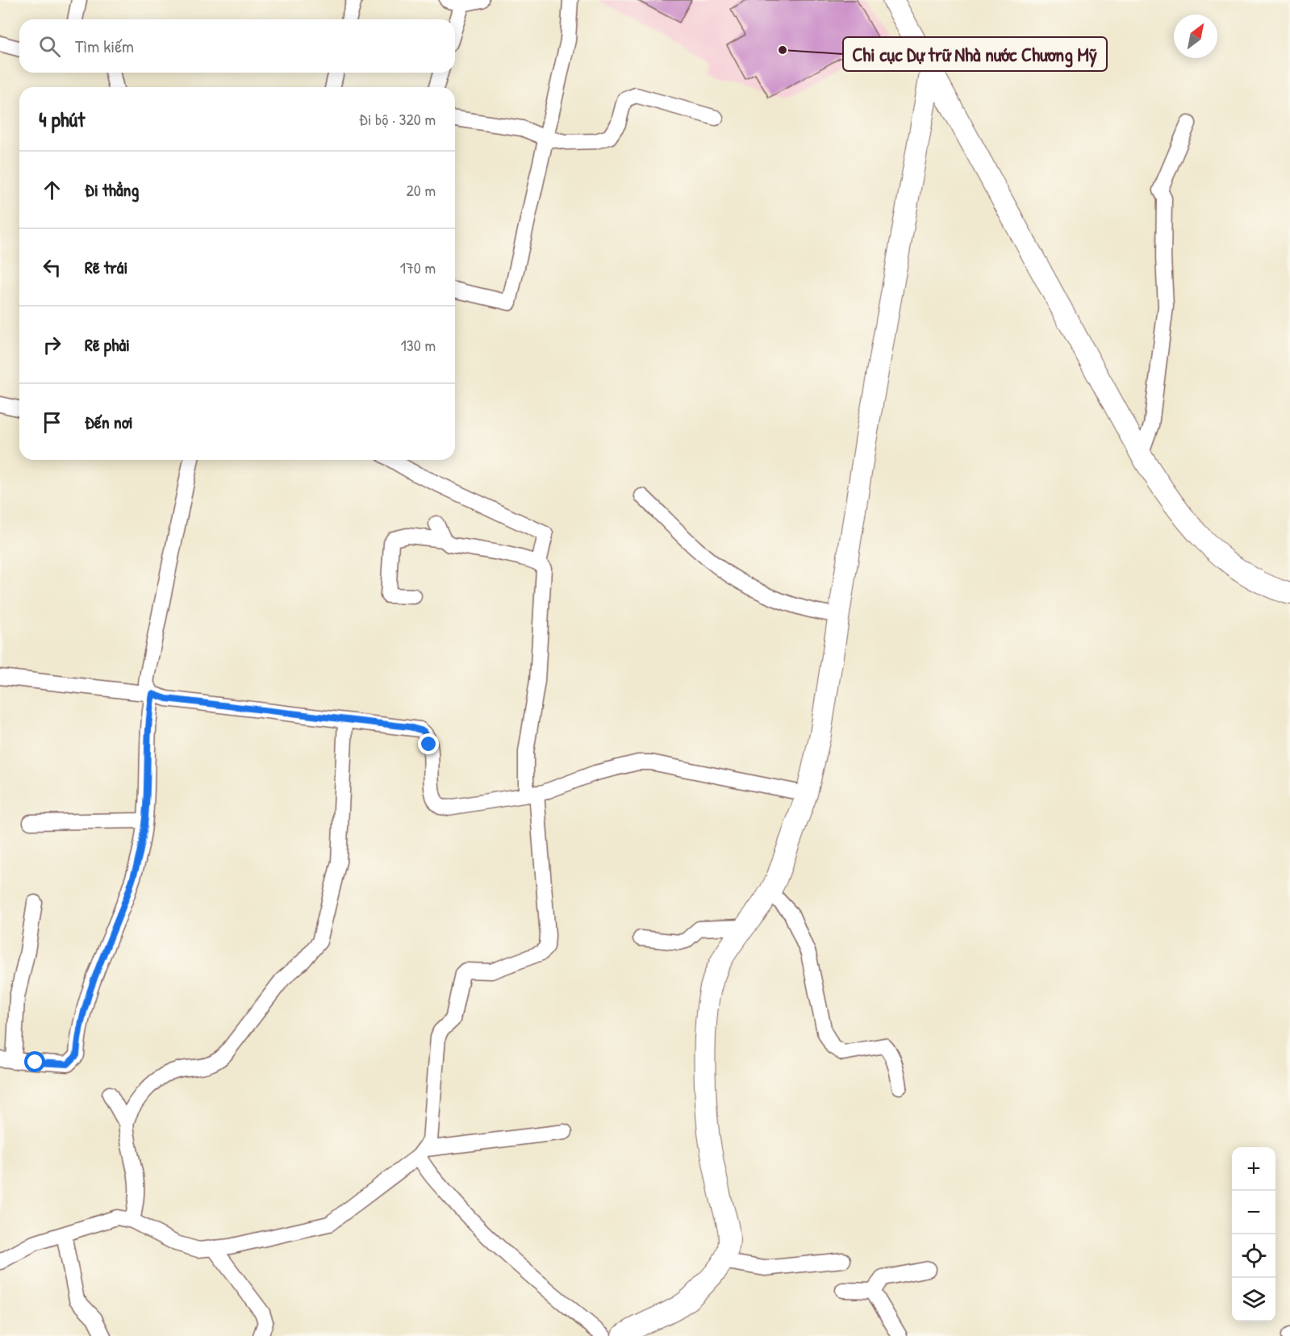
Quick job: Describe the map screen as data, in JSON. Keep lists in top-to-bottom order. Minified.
{"places":["Chi cục Dự trữ Nhà nước Chương Mỹ"],"north":"top right","page":{"search":"Tìm kiếm","heading":["4 phút","Đi bộ · 320 m"],"list":[["Đi thẳng","20 m"],["Rẽ trái","170 m"],["Rẽ phải","130 m"],"Đến nơi"],"map_buttons":["+","−"]}}
